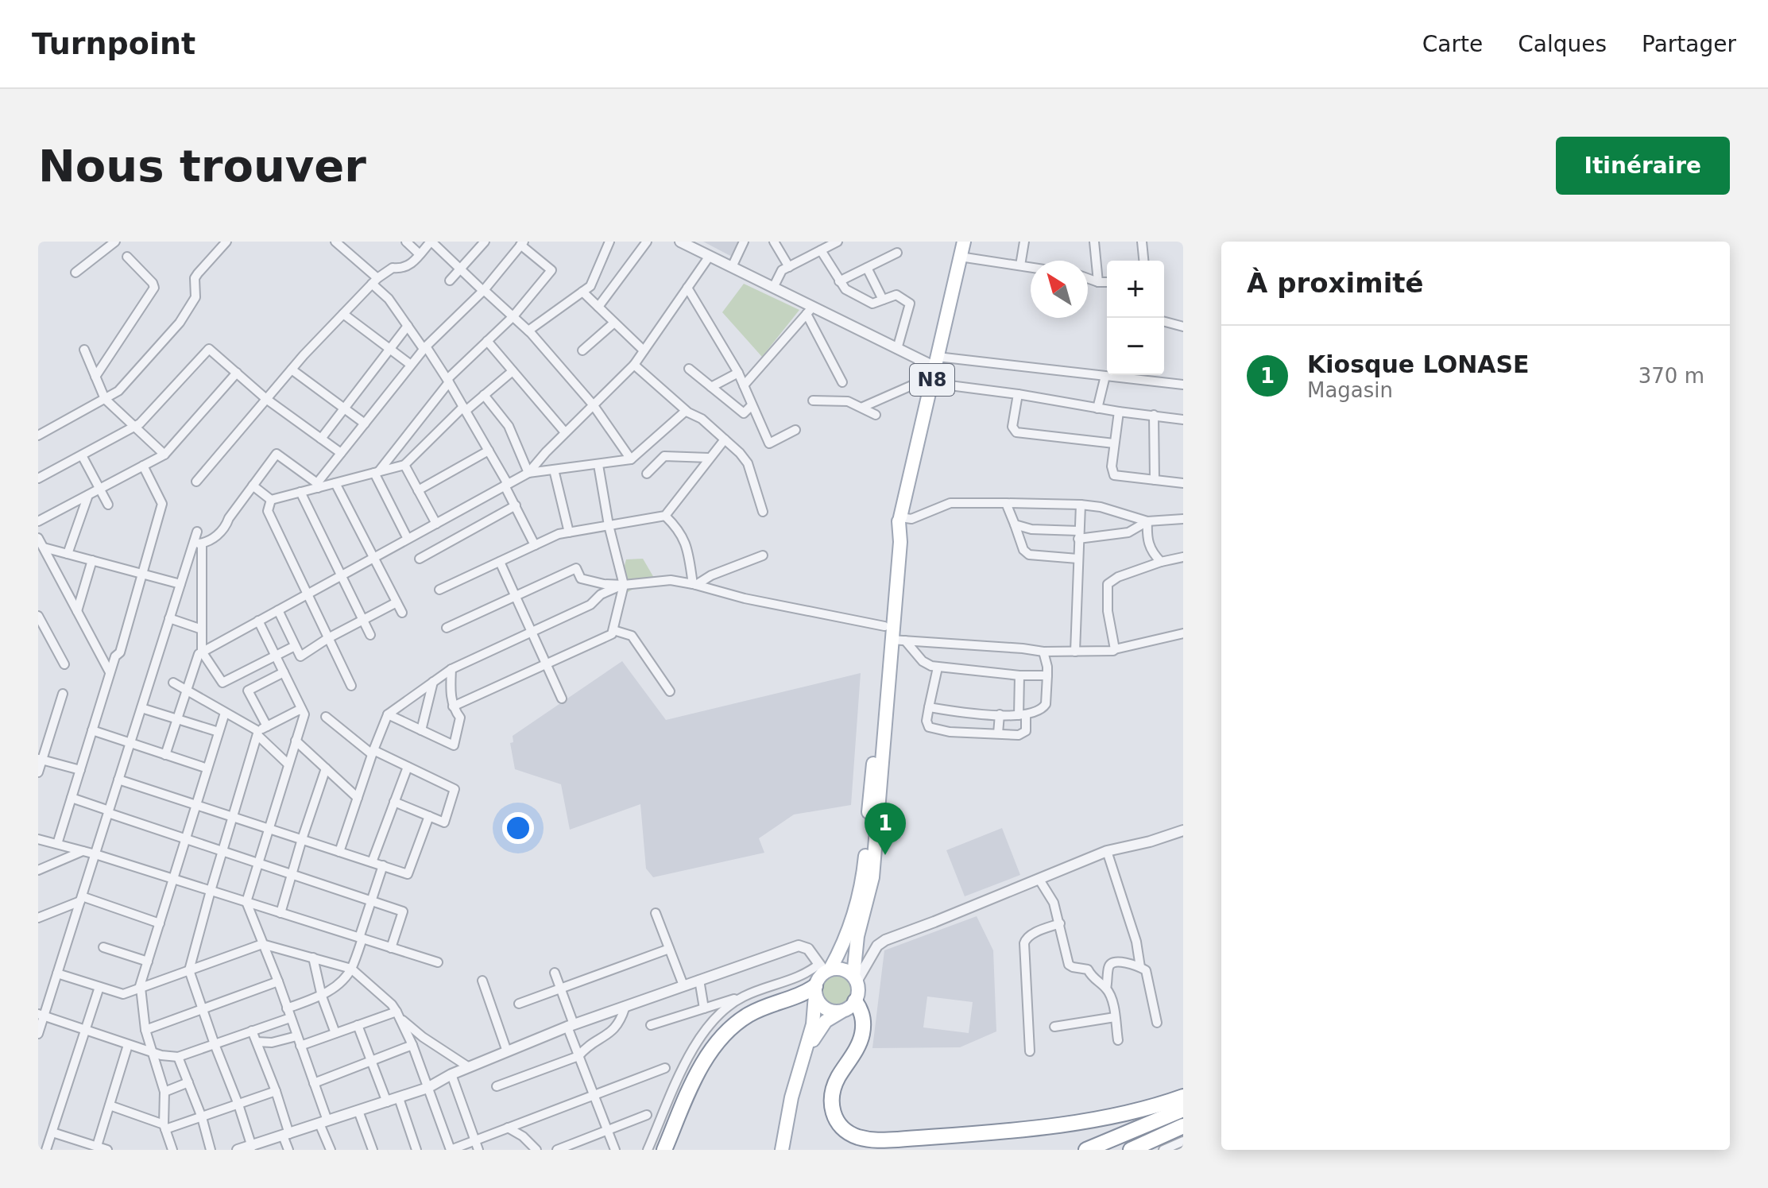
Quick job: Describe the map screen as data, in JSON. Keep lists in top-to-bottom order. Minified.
{"streets":{"main road":["N8"]},"north":"top left","page":{"header":"Turnpoint","nav":["Carte","Calques","Partager"],"buttons":"Itinéraire","title":"Nous trouver","heading":"À proximité","map_buttons":["+","−"],"list":[{"mark":"1","name":"Kiosque LONASE","note":"Magasin","value":"370 m"}],"pins":"1"}}
